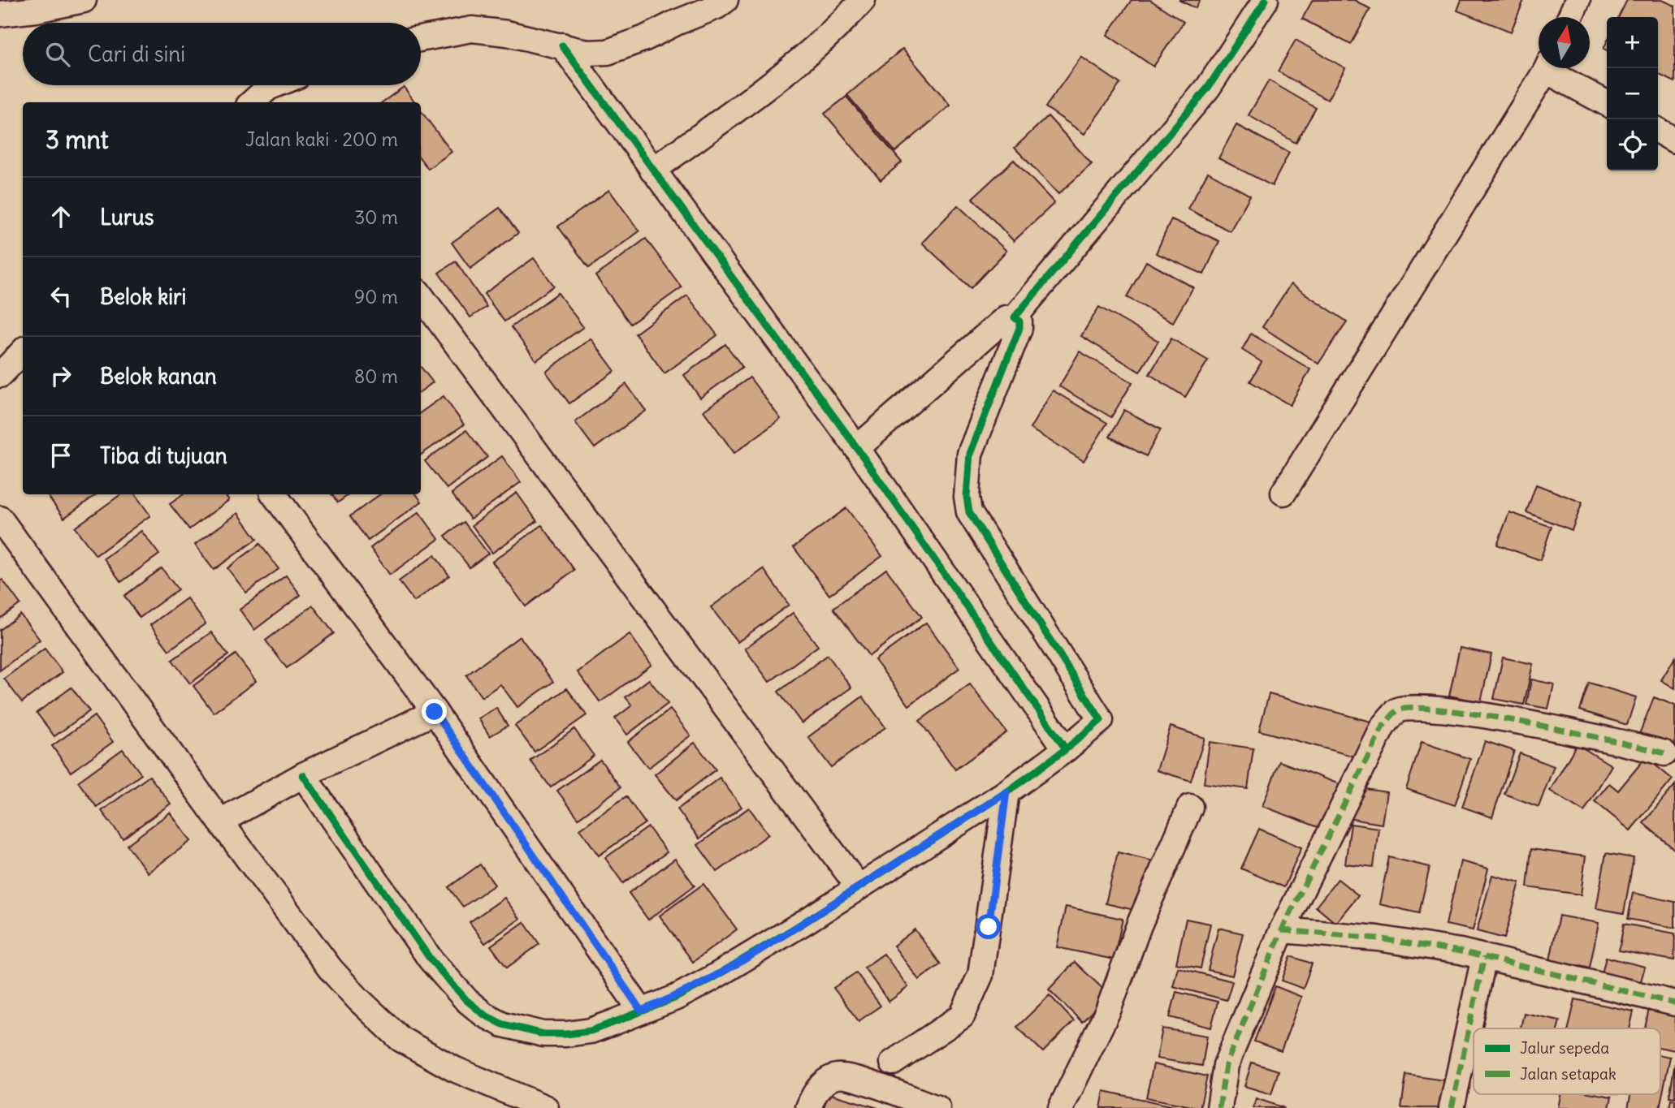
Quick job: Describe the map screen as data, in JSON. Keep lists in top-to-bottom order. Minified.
{"legend":["Jalur sepeda","Jalan setapak"],"north":"top","page":{"map_buttons":["+","−"],"search":"Cari di sini","heading":["3 mnt","Jalan kaki · 200 m"],"list":[["Lurus","30 m"],["Belok kiri","90 m"],["Belok kanan","80 m"],"Tiba di tujuan"]}}
